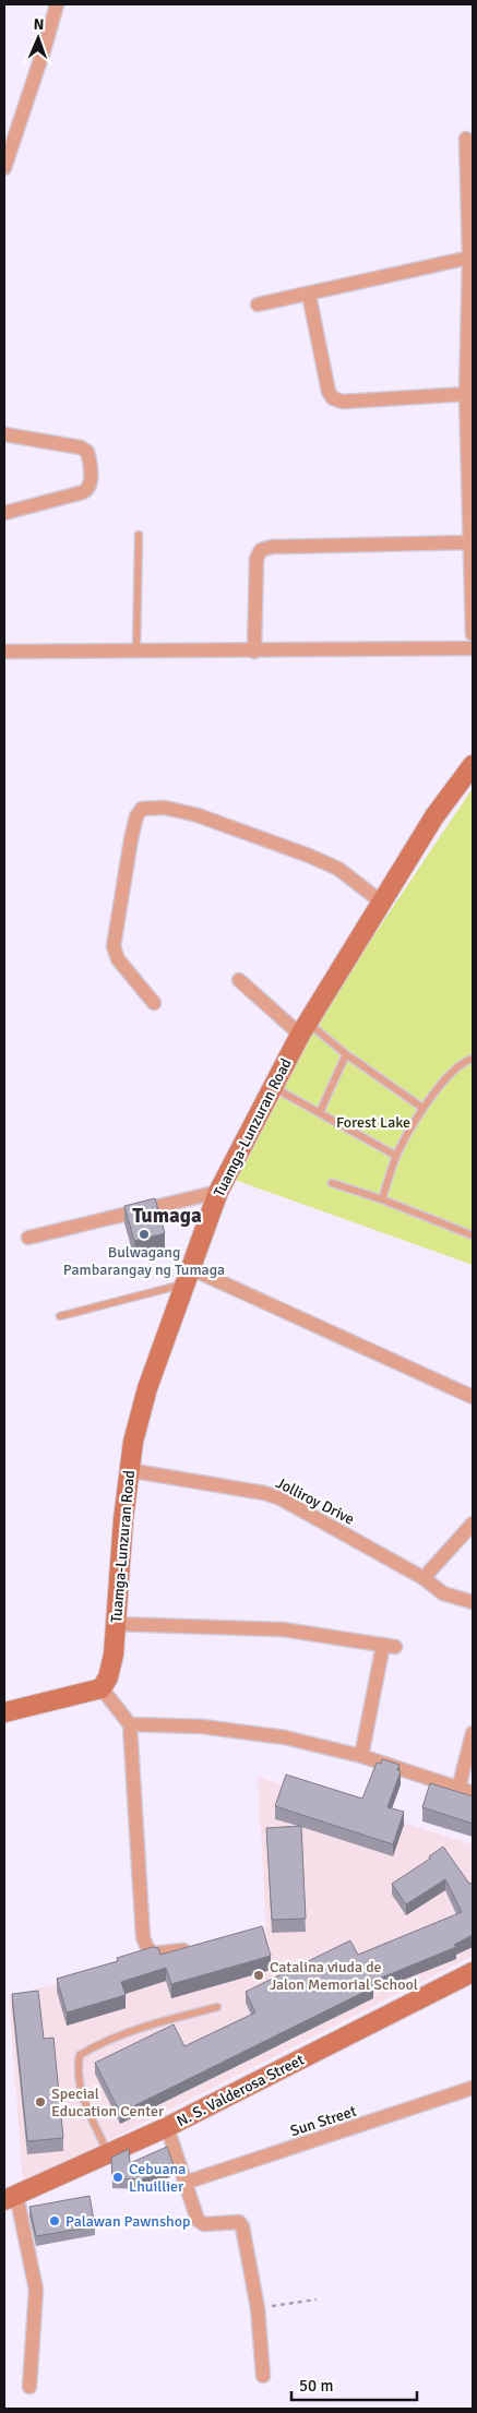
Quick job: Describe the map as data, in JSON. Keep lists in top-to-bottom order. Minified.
{"streets":{"street":["Tuamga-Lunzuran Road","Jolliroy Drive","N. S. Valderosa Street","Sun Street"]},"crossings":[["Tuamga-Lunzuran Road","Jolliroy Drive"]],"districts":["Tumaga"],"parks":["Forest Lake"],"places":["Bulwagang Pambarangay ng Tumaga","Catalina viuda de Jalon Memorial School","Special Education Center","Cebuana Lhuillier","Palawan Pawnshop"],"scale_bar":"50 m","north":"top"}
